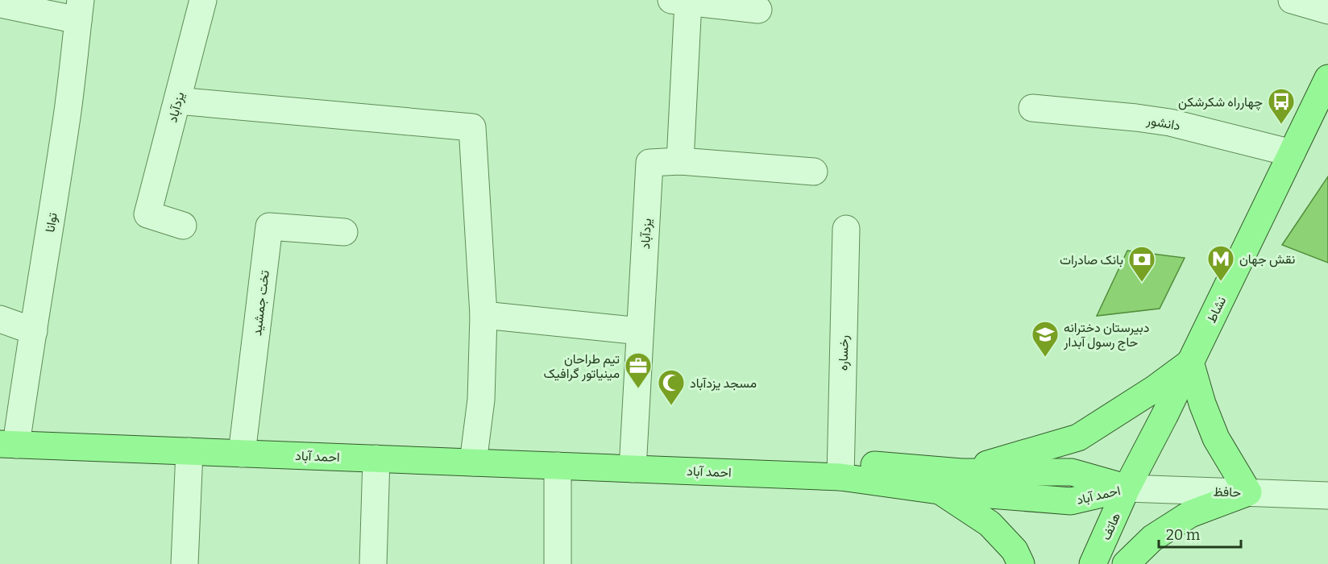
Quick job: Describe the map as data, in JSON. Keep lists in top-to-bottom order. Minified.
{"streets":{"main road":["نشاط","احمد آباد","هاتف"],"street":["یزدآباد","دانشور","توانا","تخت جمشید","رخساره","حافظ"]},"crossings":[["یزدآباد","احمد آباد"],["دانشور","نشاط"],["توانا","احمد آباد"],["تخت جمشید","احمد آباد"],["نشاط","احمد آباد"],["نشاط","حافظ"],["نشاط","هاتف"],["رخساره","احمد آباد"],["احمد آباد","حافظ"],["احمد آباد","هاتف"],["حافظ","هاتف"]],"places":{"bus stop":["چهارراه شکرشکن"],"metro station":["نقش جهان"],"bank":["بانک صادرات"],"school or university":["دبیرستان دخترانه حاج رسول آبدار"],"office":["تیم طراحان مینیاتور گرافیک"],"mosque":["مسجد یزدآباد"]},"scale_bar":"20 m"}
